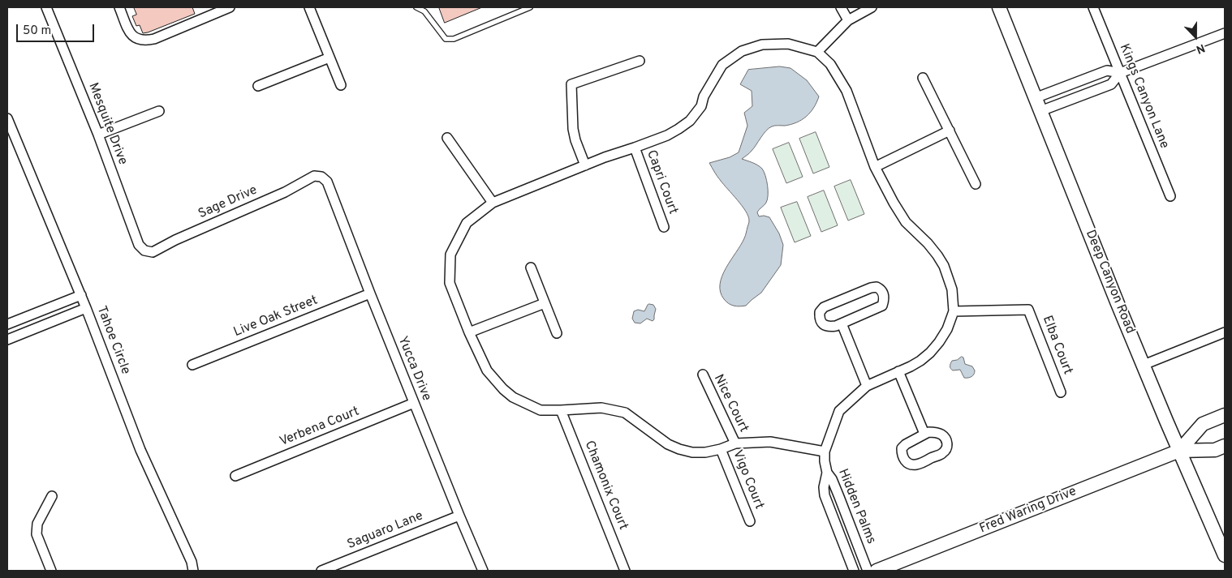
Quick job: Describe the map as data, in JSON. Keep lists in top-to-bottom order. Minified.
{"streets":{"street":["Kings Canyon Lane","Mesquite Drive","Capri Court","Sage Drive","Deep Canyon Road","Live Oak Street","Tahoe Circle","Elba Court","Yucca Drive","Nice Court","Verbena Court","Vigo Court","Chamonix Court","Hidden Palms","Fred Waring Drive","Saguaro Lane"]},"crossings":[["Mesquite Drive","Sage Drive"],["Sage Drive","Yucca Drive"],["Deep Canyon Road","Fred Waring Drive"],["Live Oak Street","Yucca Drive"],["Yucca Drive","Verbena Court"],["Yucca Drive","Saguaro Lane"]],"scale_bar":"50 m","north":"bottom"}
